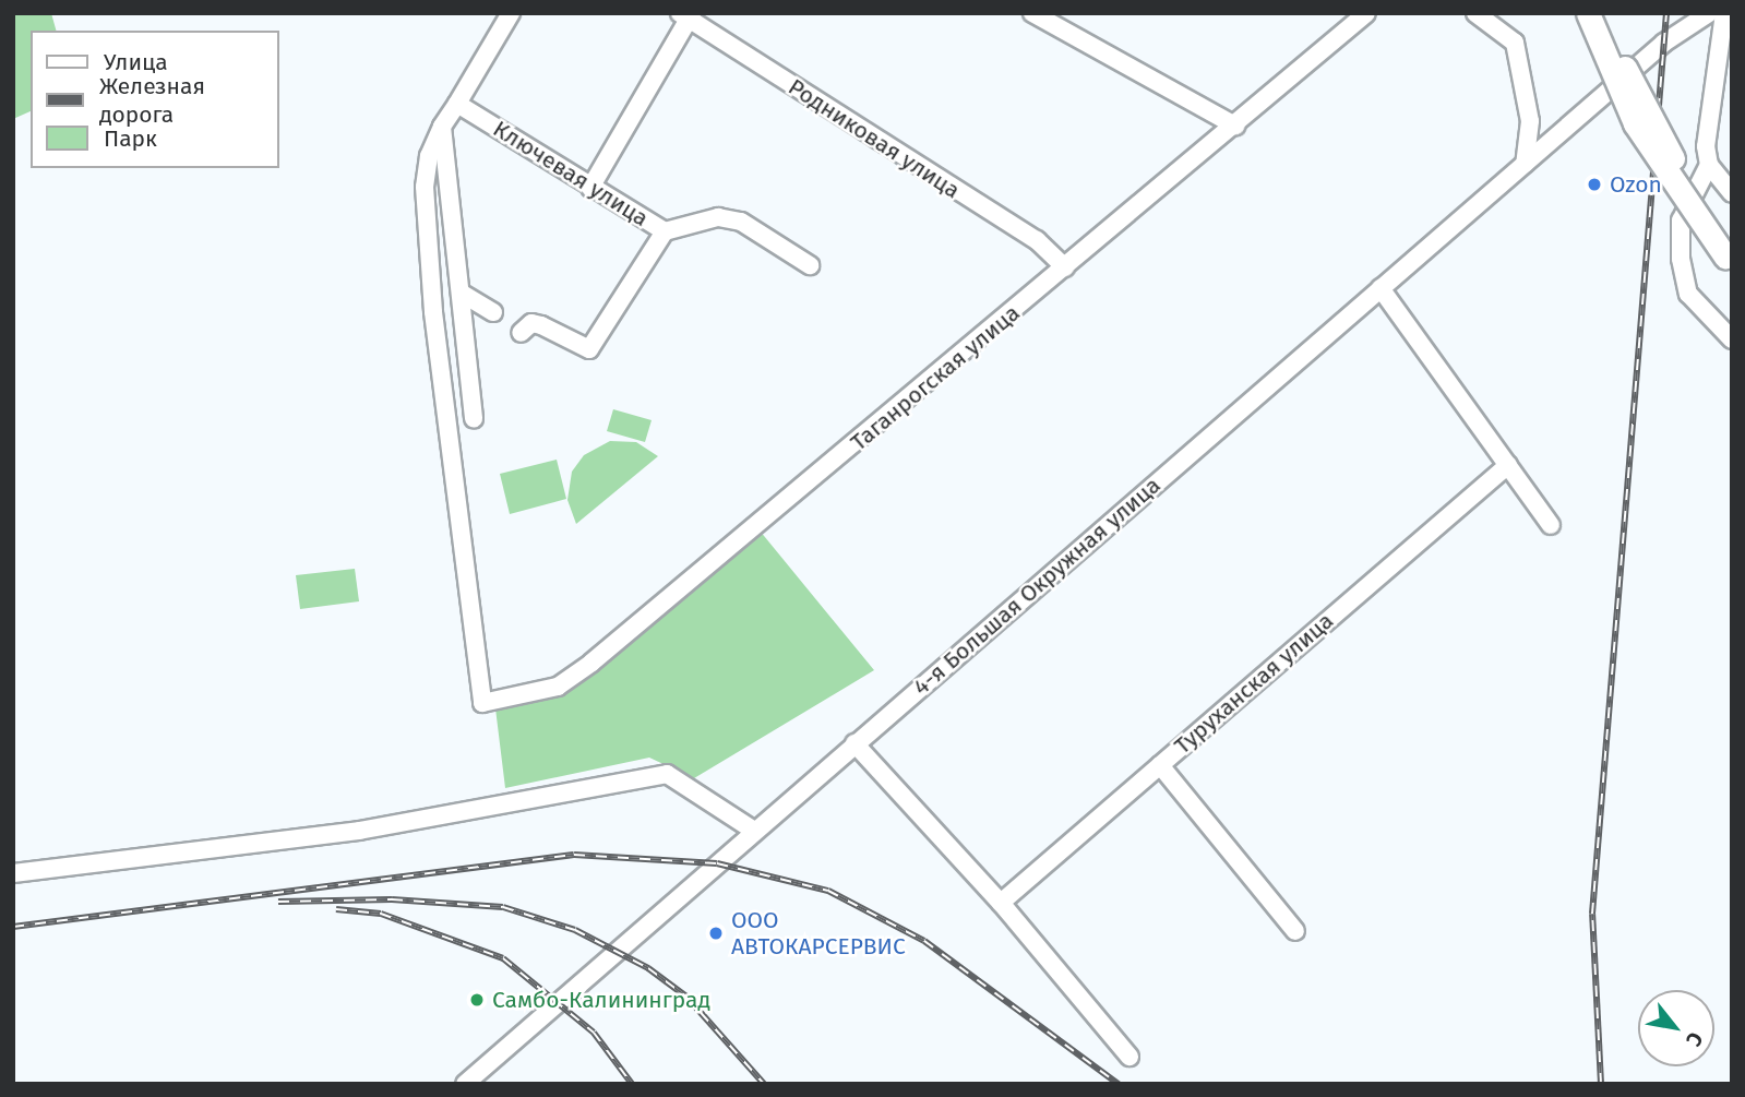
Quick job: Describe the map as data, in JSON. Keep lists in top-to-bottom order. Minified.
{"streets":{"street":["Родниковая улица","Ключевая улица","Таганрогская улица","4-я Большая Окружная улица","Туруханская улица"]},"crossings":[["Родниковая улица","Таганрогская улица"]],"places":["Ozon","ООО АВТОКАРСЕРВИС","Самбо-Калининград"],"legend":["Улица","Железная дорога","Парк"],"north":"bottom right"}
